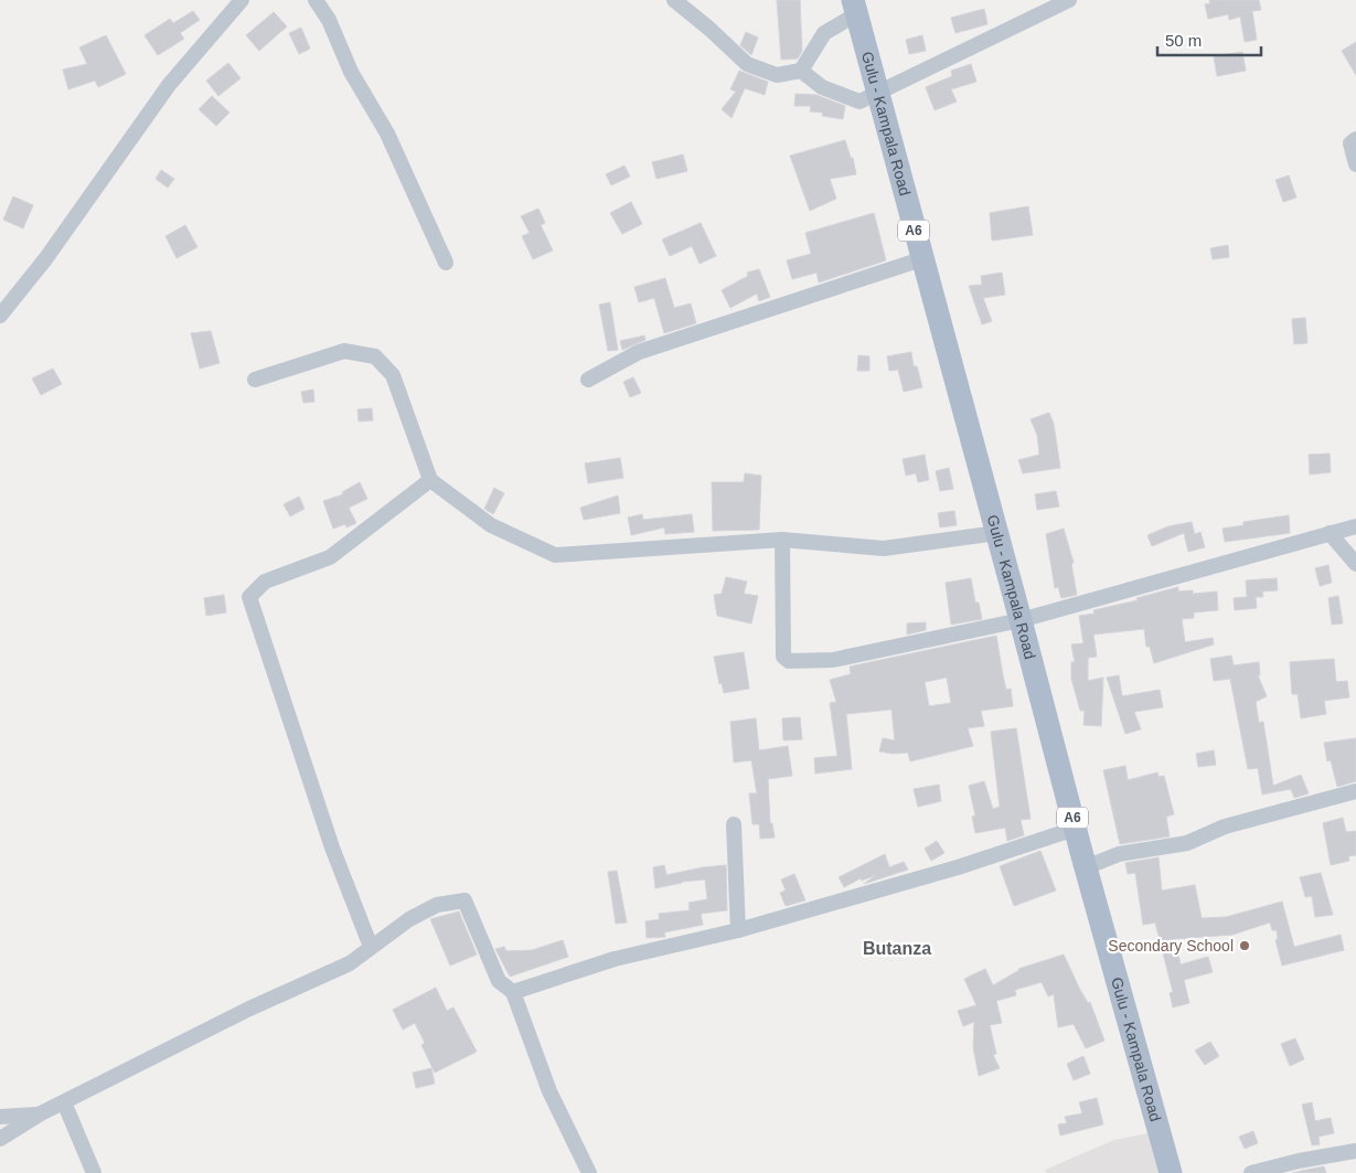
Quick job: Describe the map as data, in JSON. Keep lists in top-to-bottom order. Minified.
{"streets":{"main road":["Gulu - Kampala Road","A6"]},"districts":["Butanza"],"places":["Secondary School"],"scale_bar":"50 m"}
